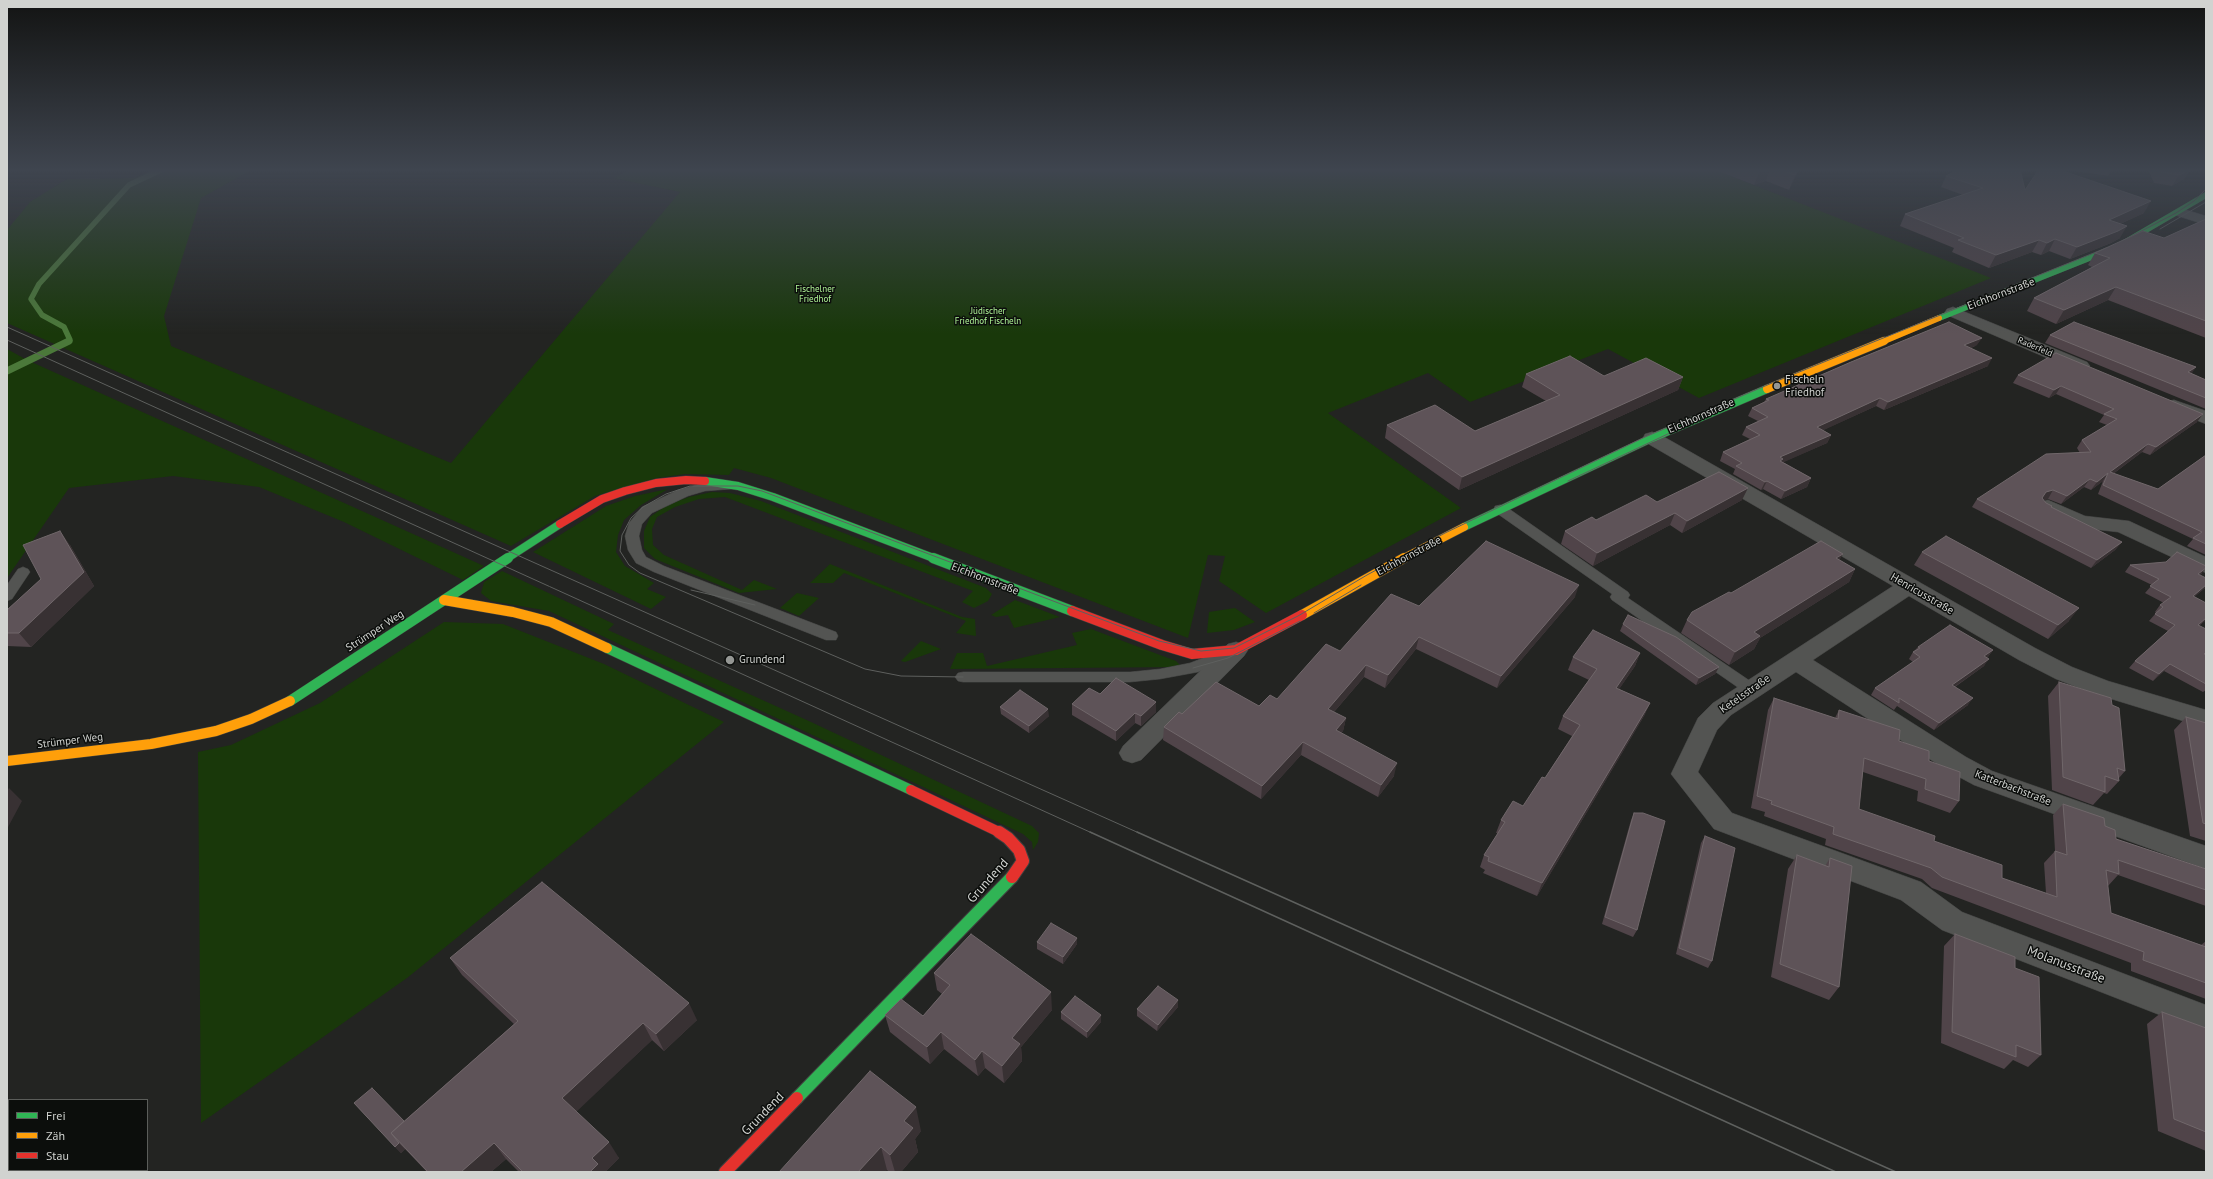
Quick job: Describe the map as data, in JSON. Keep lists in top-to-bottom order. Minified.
{"streets":{"street":["Eichhornstraße","Raderfeld","Henricusstraße","Strümper Weg","Ketelsstraße","Katterbachstraße","Grundend","Molanusstraße"]},"crossings":[["Eichhornstraße","Raderfeld"],["Eichhornstraße","Henricusstraße"],["Eichhornstraße","Strümper Weg"],["Henricusstraße","Ketelsstraße"],["Strümper Weg","Grundend"],["Ketelsstraße","Katterbachstraße"],["Ketelsstraße","Molanusstraße"]],"parks":["Fischelner Friedhof","Jüdischer Friedhof Fischeln"],"places":["Fischeln Friedhof","Grundend"],"legend":["Frei","Zäh","Stau"]}
